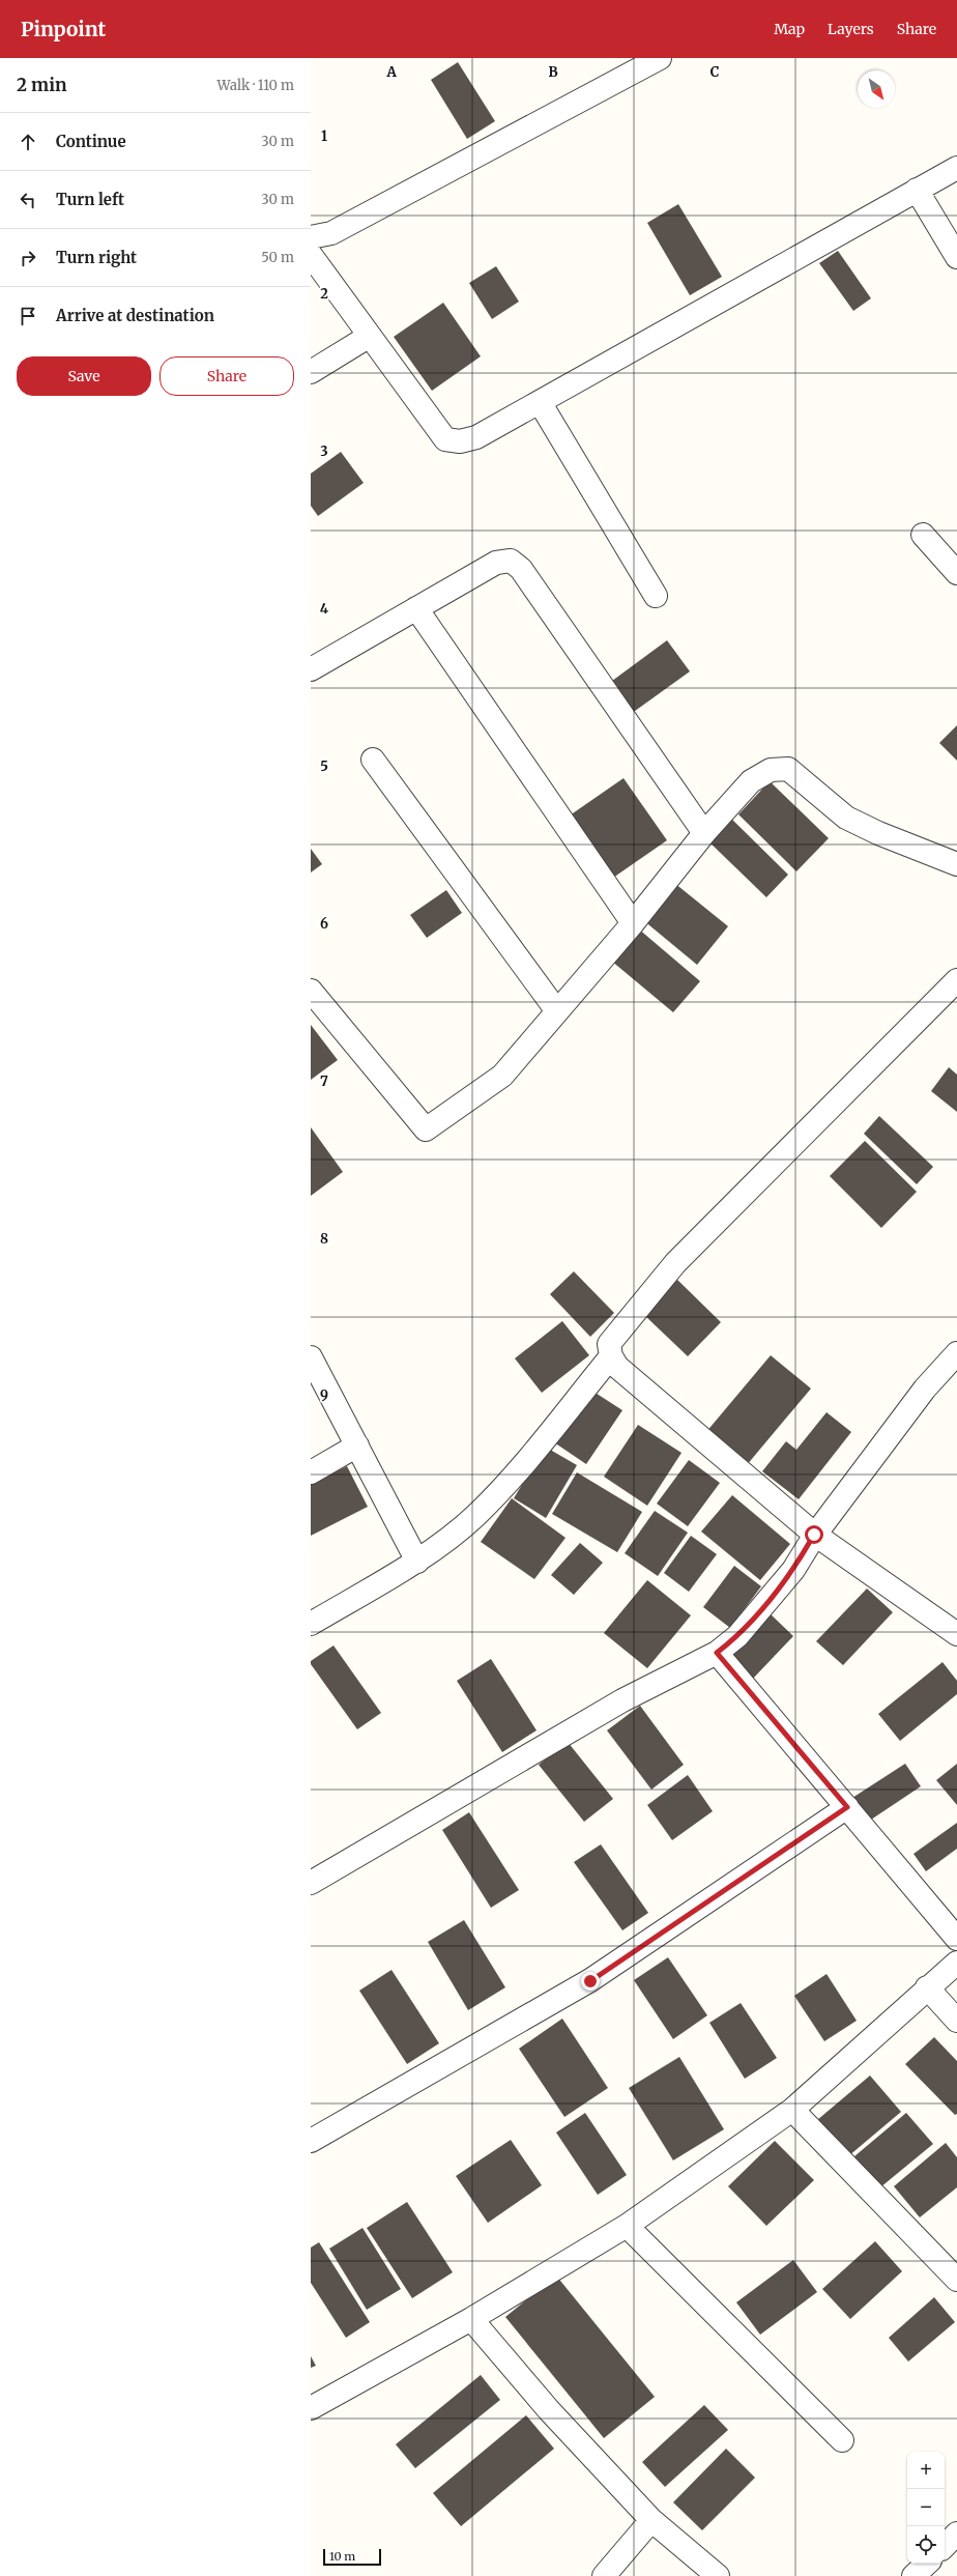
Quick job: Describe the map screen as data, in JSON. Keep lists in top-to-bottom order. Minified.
{"scale_bar":"10 m","north":"bottom right","page":{"header":"Pinpoint","nav":["Map","Layers","Share"],"heading":["2 min","Walk · 110 m"],"list":[["Continue","30 m"],["Turn left","30 m"],["Turn right","50 m"],"Arrive at destination"],"buttons":["Save","Share"],"map_buttons":["+","−"],"scale":"10 m"},"grid":{"columns":["A","B","C"],"rows":["1","2","3","4","5","6","7","8","9"]}}
